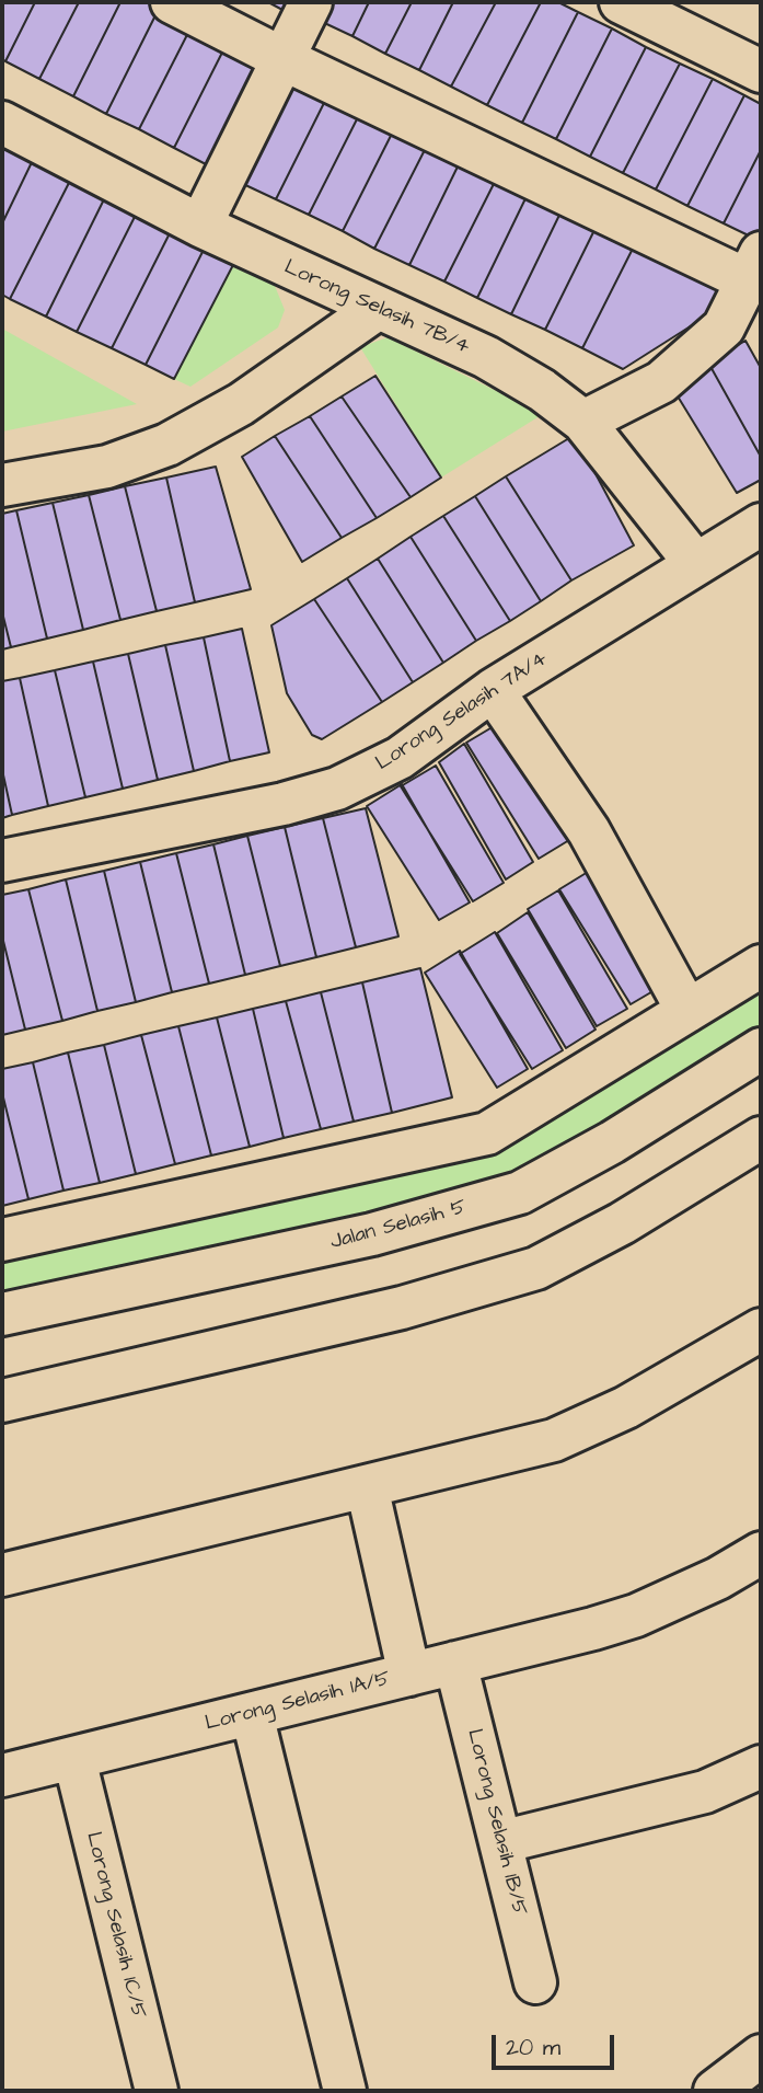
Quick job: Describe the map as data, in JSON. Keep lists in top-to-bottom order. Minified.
{"streets":{"street":["Lorong Selasih 7B/4","Lorong Selasih 7A/4","Jalan Selasih 5","Lorong Selasih 1A/5","Lorong Selasih 1B/5","Lorong Selasih 1C/5"]},"crossings":[["Lorong Selasih 7B/4","Lorong Selasih 7A/4"],["Lorong Selasih 1A/5","Lorong Selasih 1B/5"],["Lorong Selasih 1A/5","Lorong Selasih 1C/5"]],"scale_bar":"20 m"}
